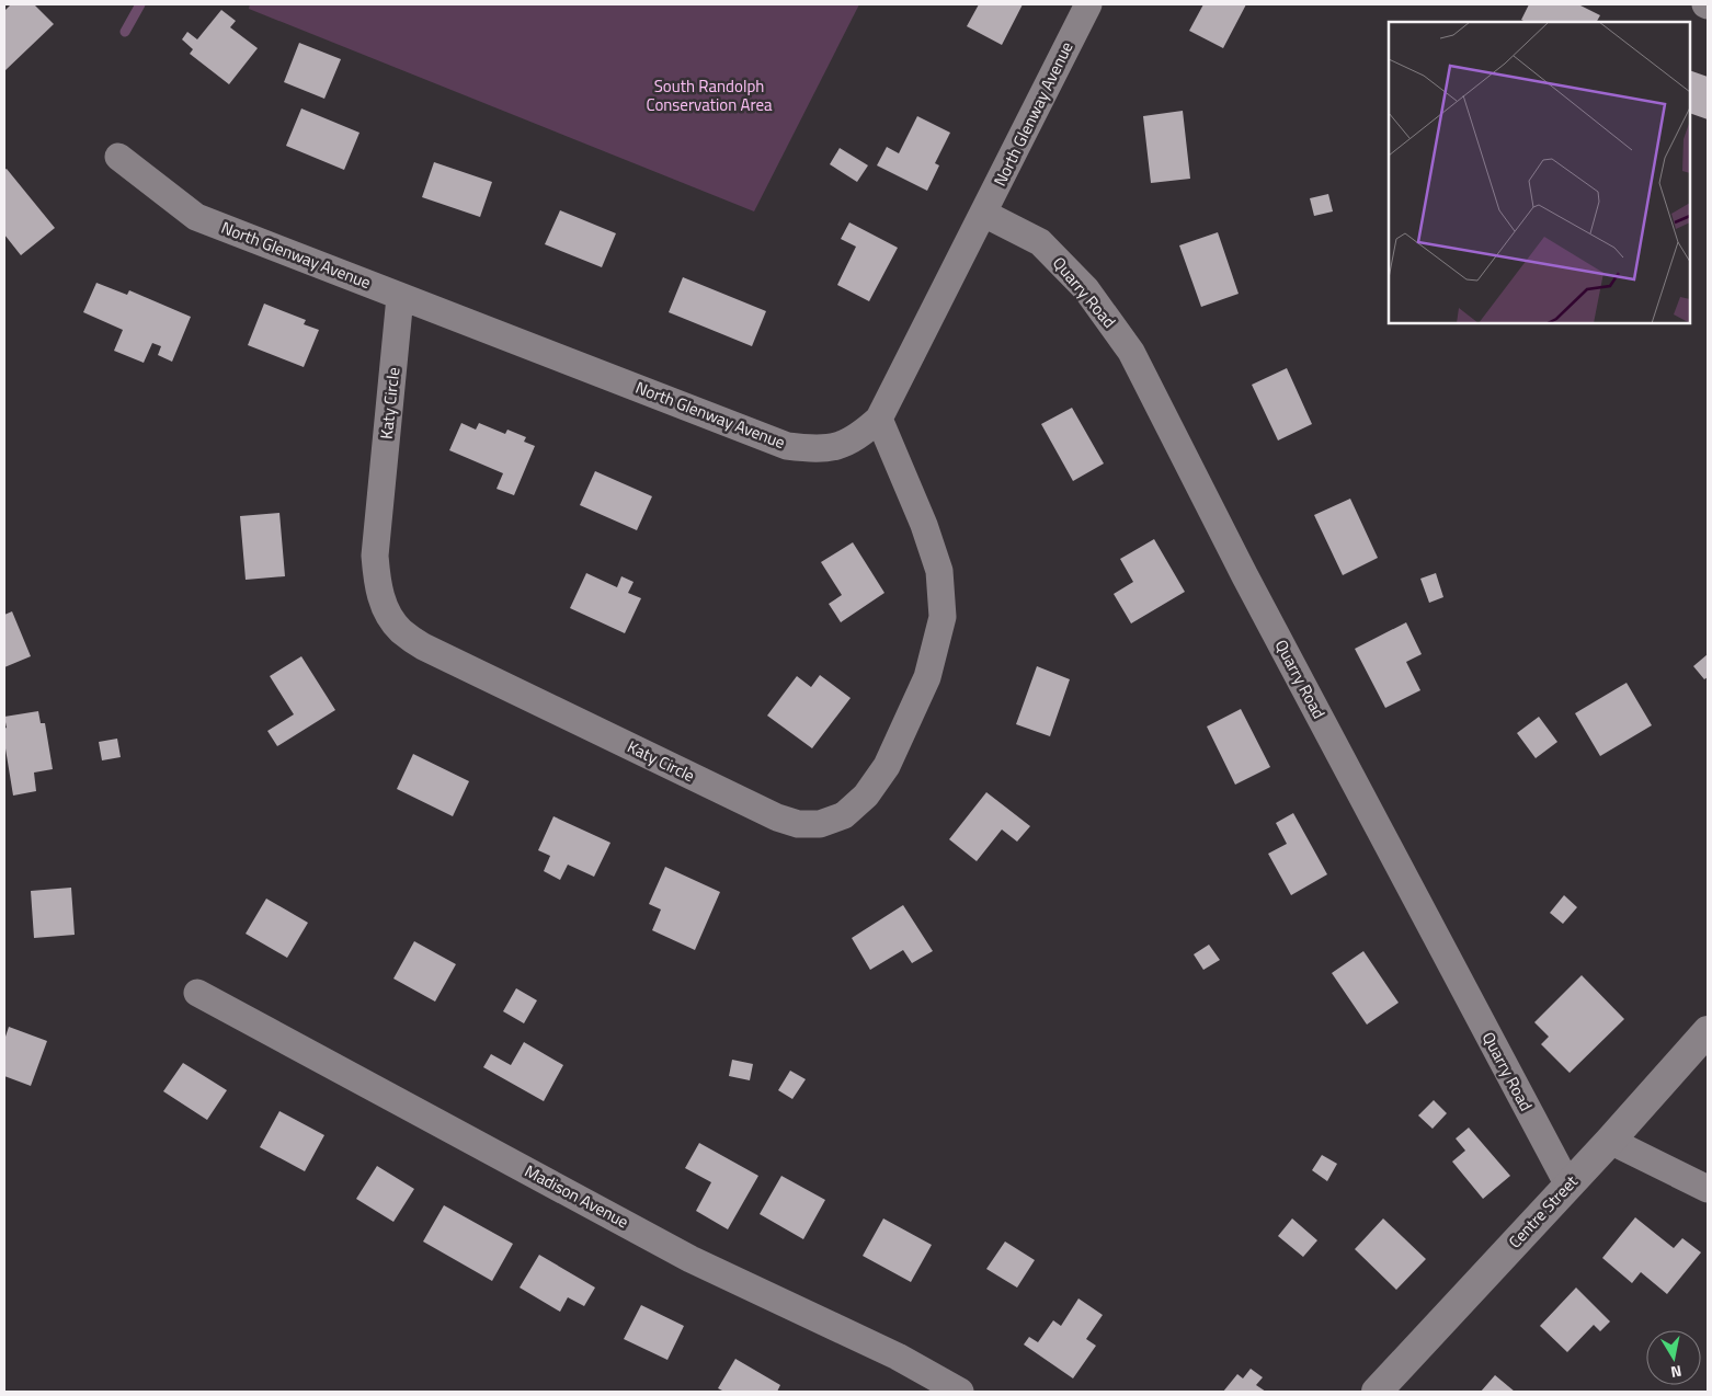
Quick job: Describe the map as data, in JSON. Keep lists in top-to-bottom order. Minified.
{"streets":{"main road":["Centre Street"],"street":["North Glenway Avenue","Quarry Road","Katy Circle","Madison Avenue"]},"crossings":[["North Glenway Avenue","Quarry Road"],["North Glenway Avenue","Katy Circle"],["Quarry Road","Centre Street"]],"parks":["South Randolph Conservation Area"],"north":"bottom"}
